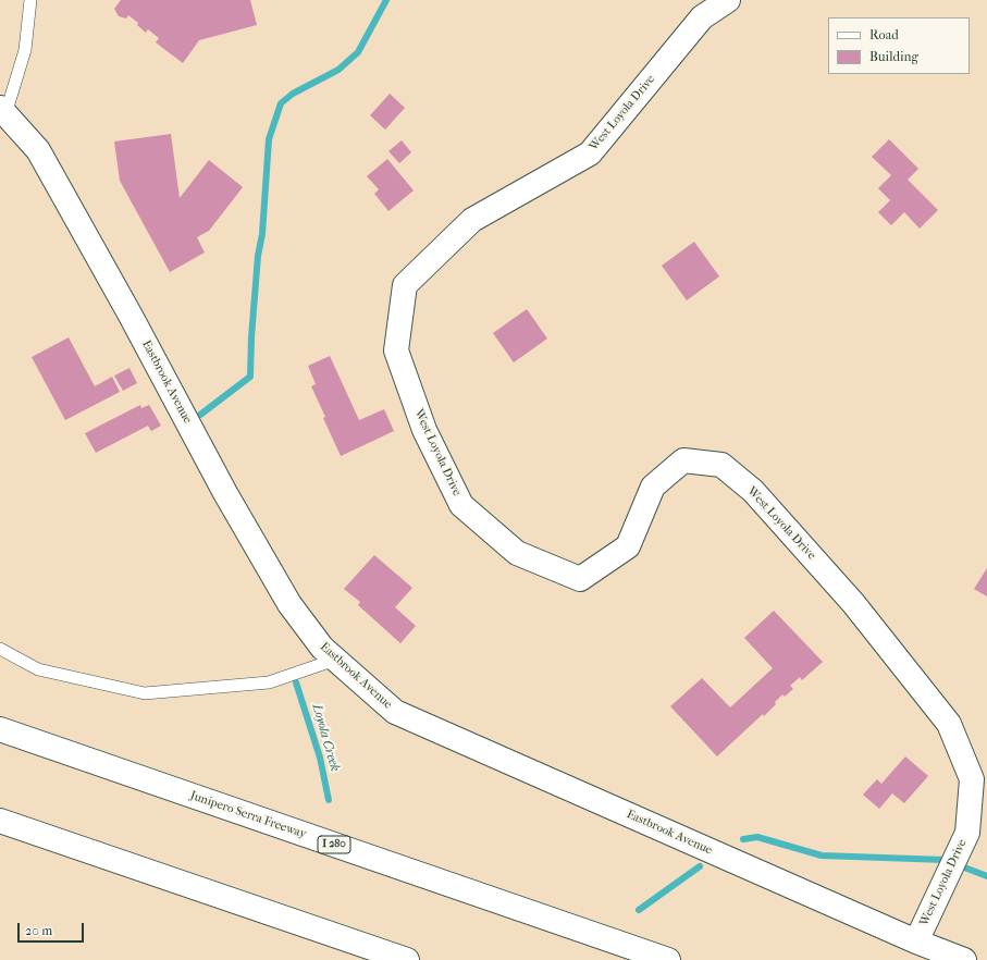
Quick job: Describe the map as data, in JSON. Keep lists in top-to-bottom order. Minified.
{"streets":{"main road":["West Loyola Drive","Eastbrook Avenue","Junipero Serra Freeway","I 280"]},"crossings":[["West Loyola Drive","Eastbrook Avenue"]],"water":["Loyola Creek"],"legend":["Road","Building"],"scale_bar":"20 m"}
